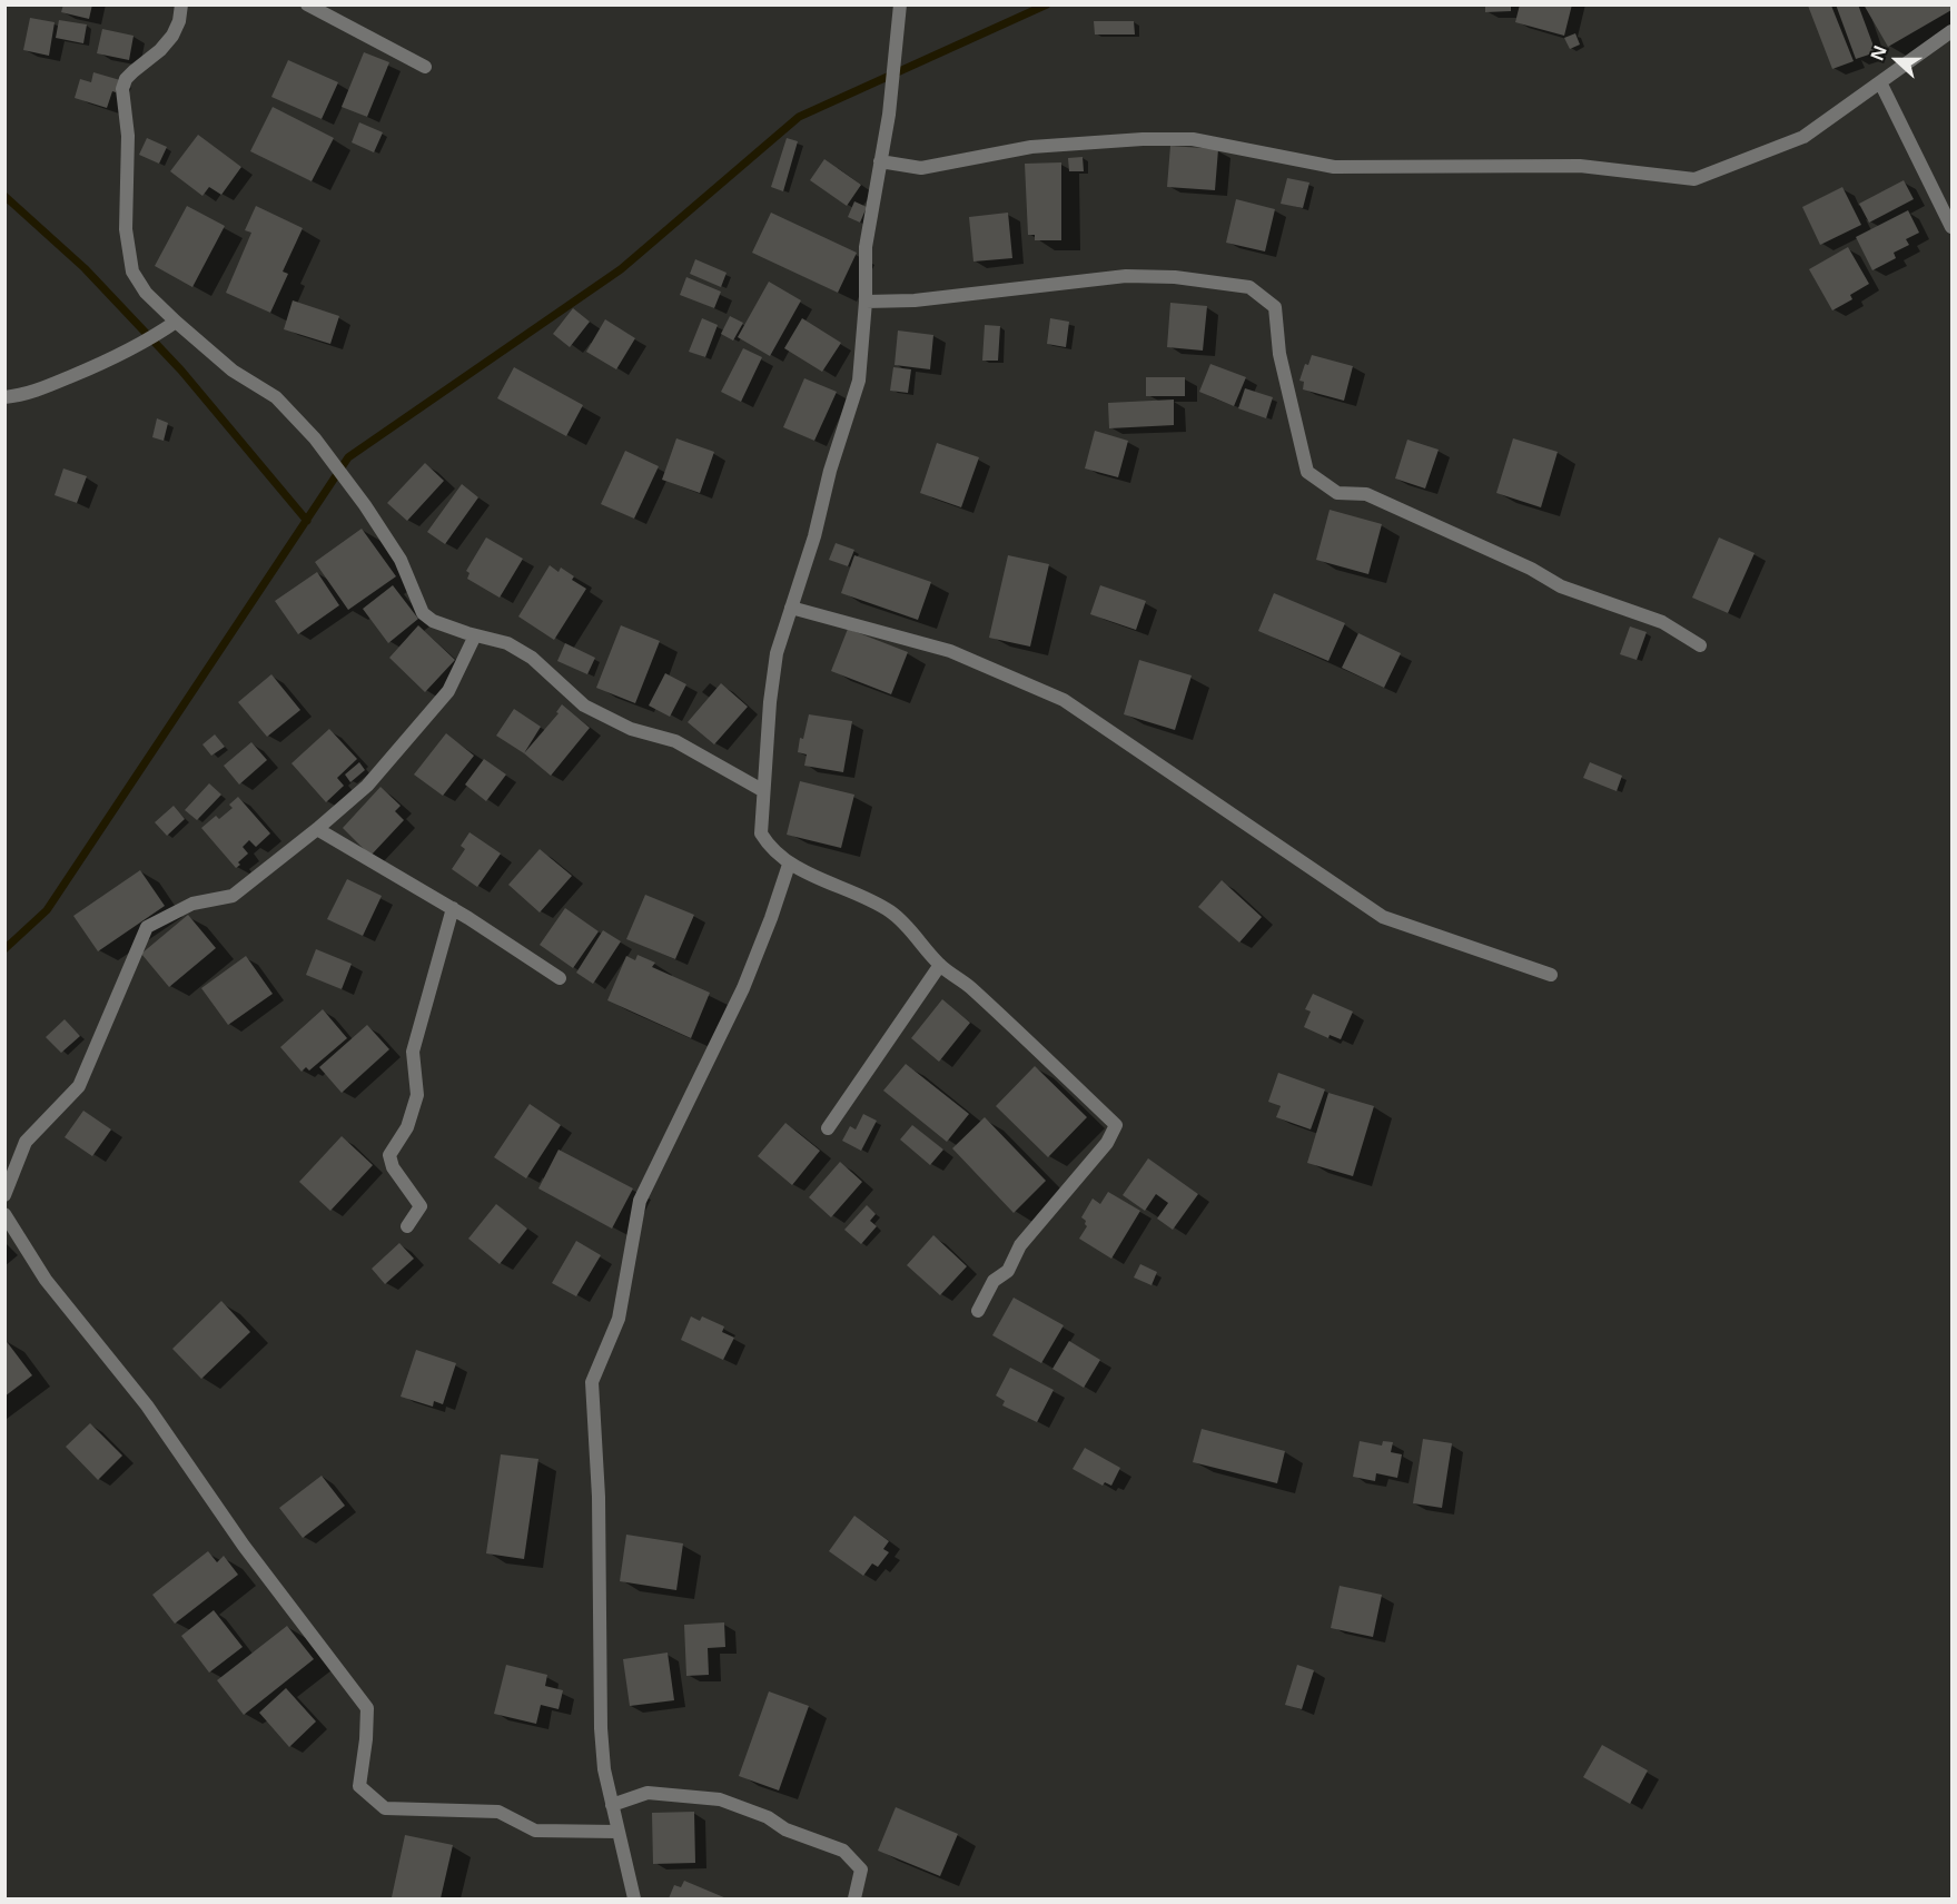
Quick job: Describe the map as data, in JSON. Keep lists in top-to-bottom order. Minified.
{"north":"left"}
